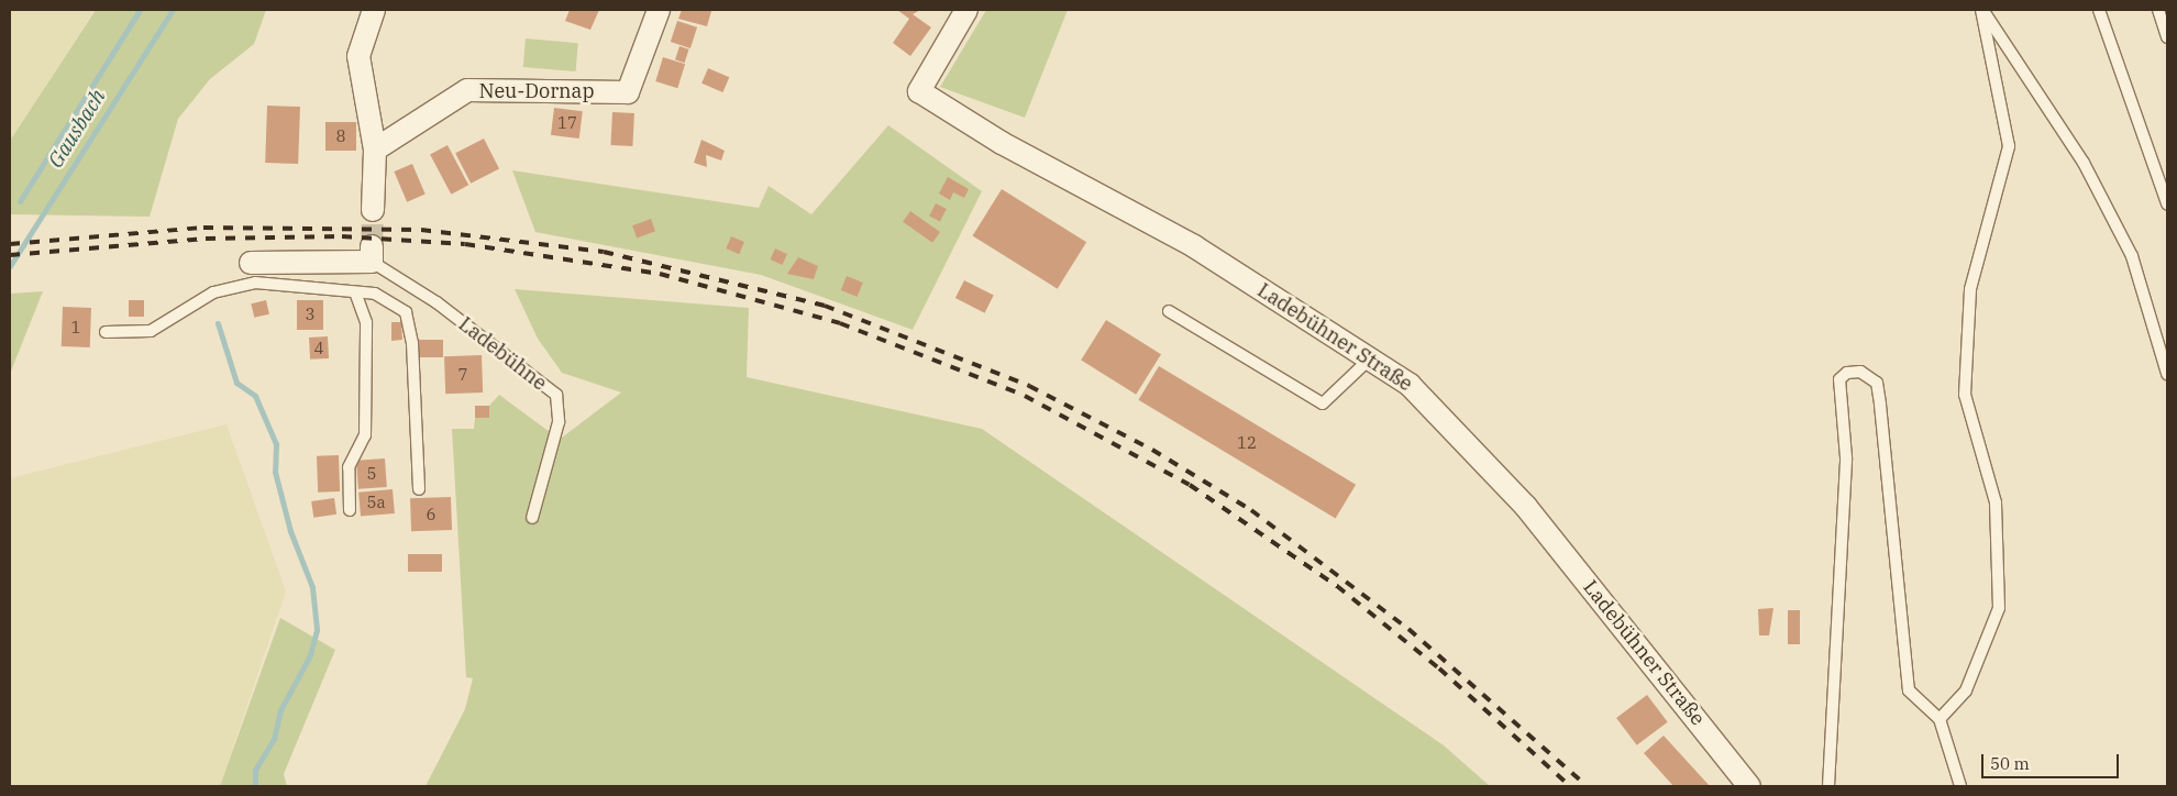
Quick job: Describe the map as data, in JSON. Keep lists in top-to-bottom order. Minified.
{"streets":{"street":["Neu-Dornap","Ladebühner Straße","Ladebühne"]},"water":["Gausbach"],"house_numbers":["17","8","3","1","4","7","12","5","5a","6"],"scale_bar":"50 m"}
